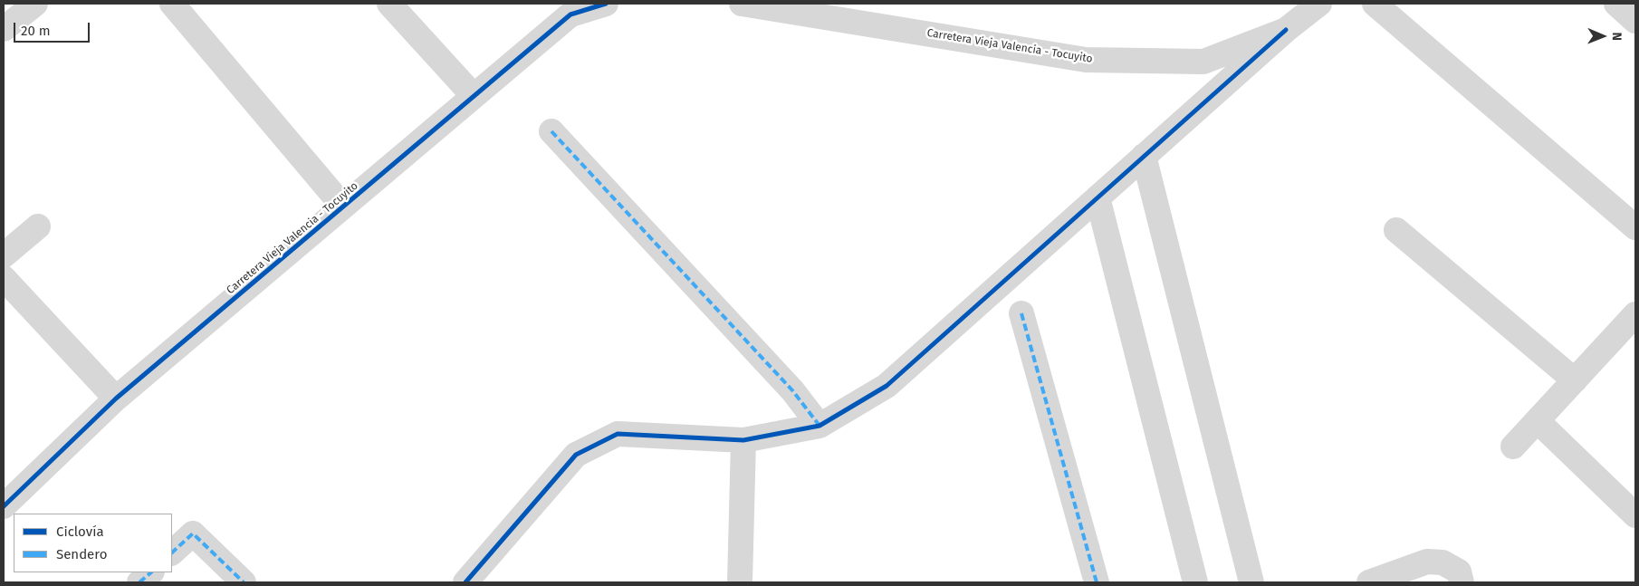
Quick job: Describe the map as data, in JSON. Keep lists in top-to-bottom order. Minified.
{"streets":{"street":["Carretera Vieja Valencia - Tocuyito"]},"legend":["Ciclovía","Sendero"],"scale_bar":"20 m","north":"right"}
